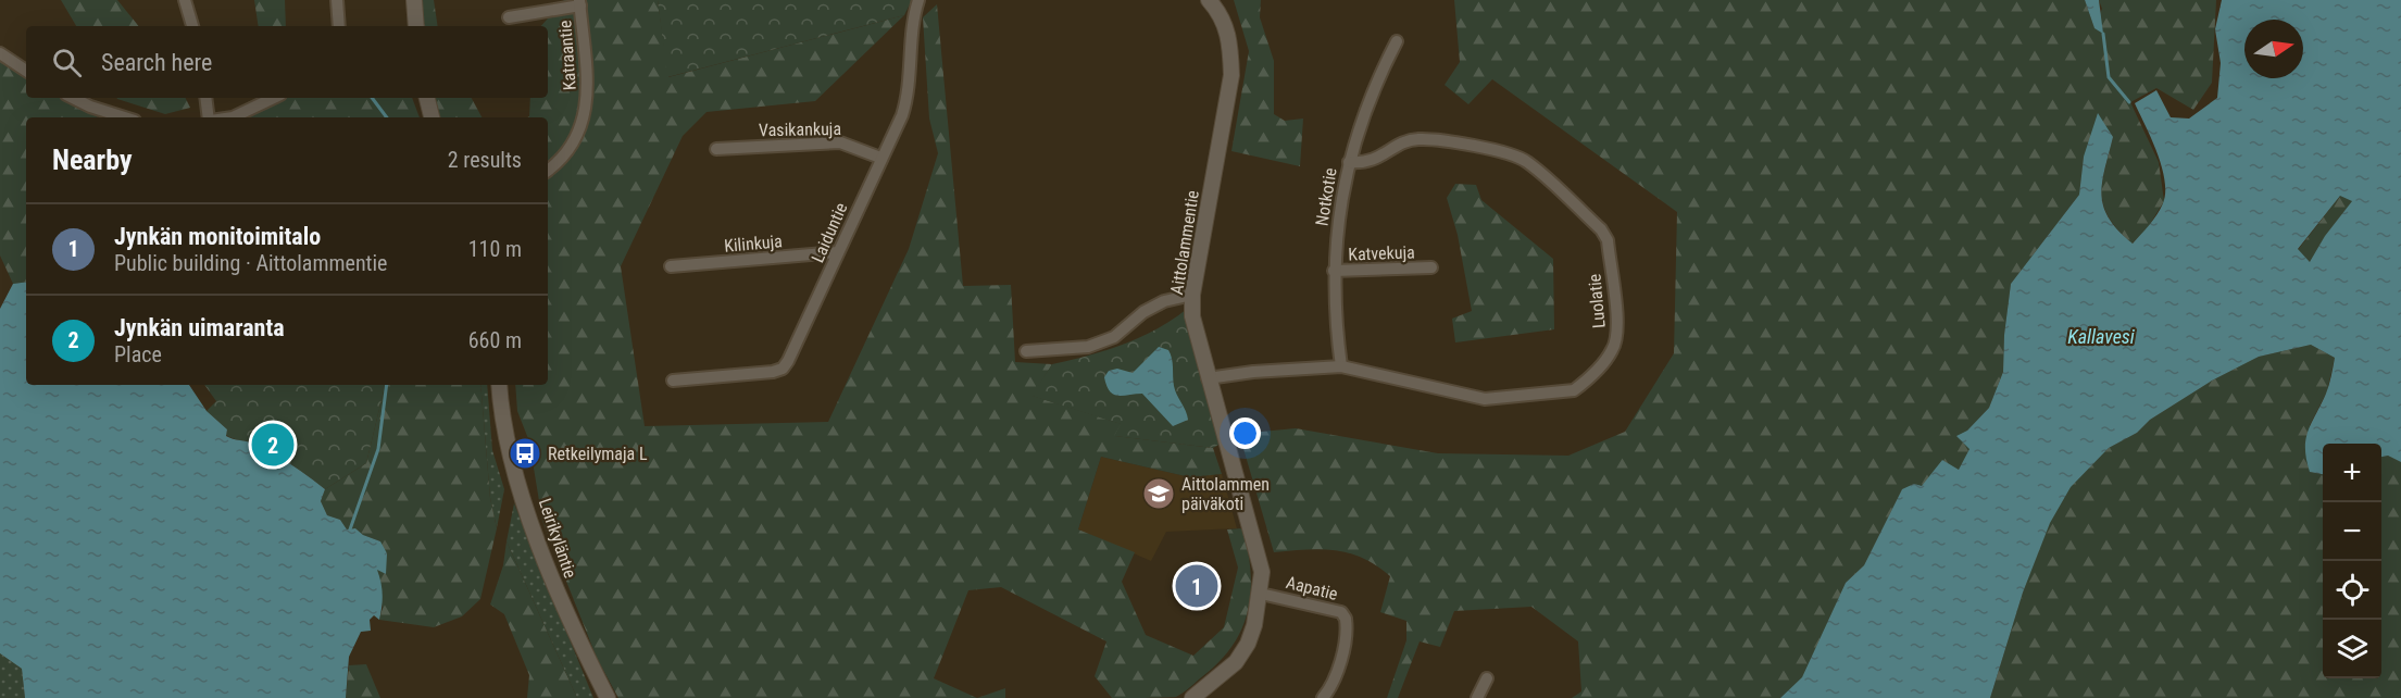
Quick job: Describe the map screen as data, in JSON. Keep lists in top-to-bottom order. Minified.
{"streets":{"street":["Katraantie","Vasikankuja","Notkotie","Laiduntie","Aittolammentie","Kilinkuja","Katvekuja","Luolatie","Leirikyläntie","Aapatie"]},"crossings":[["Vasikankuja","Laiduntie"],["Notkotie","Katvekuja"],["Notkotie","Luolatie"],["Laiduntie","Kilinkuja"],["Aittolammentie","Luolatie"],["Aittolammentie","Aapatie"]],"water":["Kallavesi"],"places":{"bus stop":["Retkeilymaja L"],"school or university":["Aittolammen päiväkoti"]},"north":"right","page":{"search":"Search here","heading":["Nearby","2 results"],"list":[{"mark":"1","name":"Jynkän monitoimitalo","note":"Public building · Aittolammentie","value":"110 m"},{"mark":"2","name":"Jynkän uimaranta","note":"Place","value":"660 m"}],"pins":["2","1"],"map_buttons":["+","−"]}}
